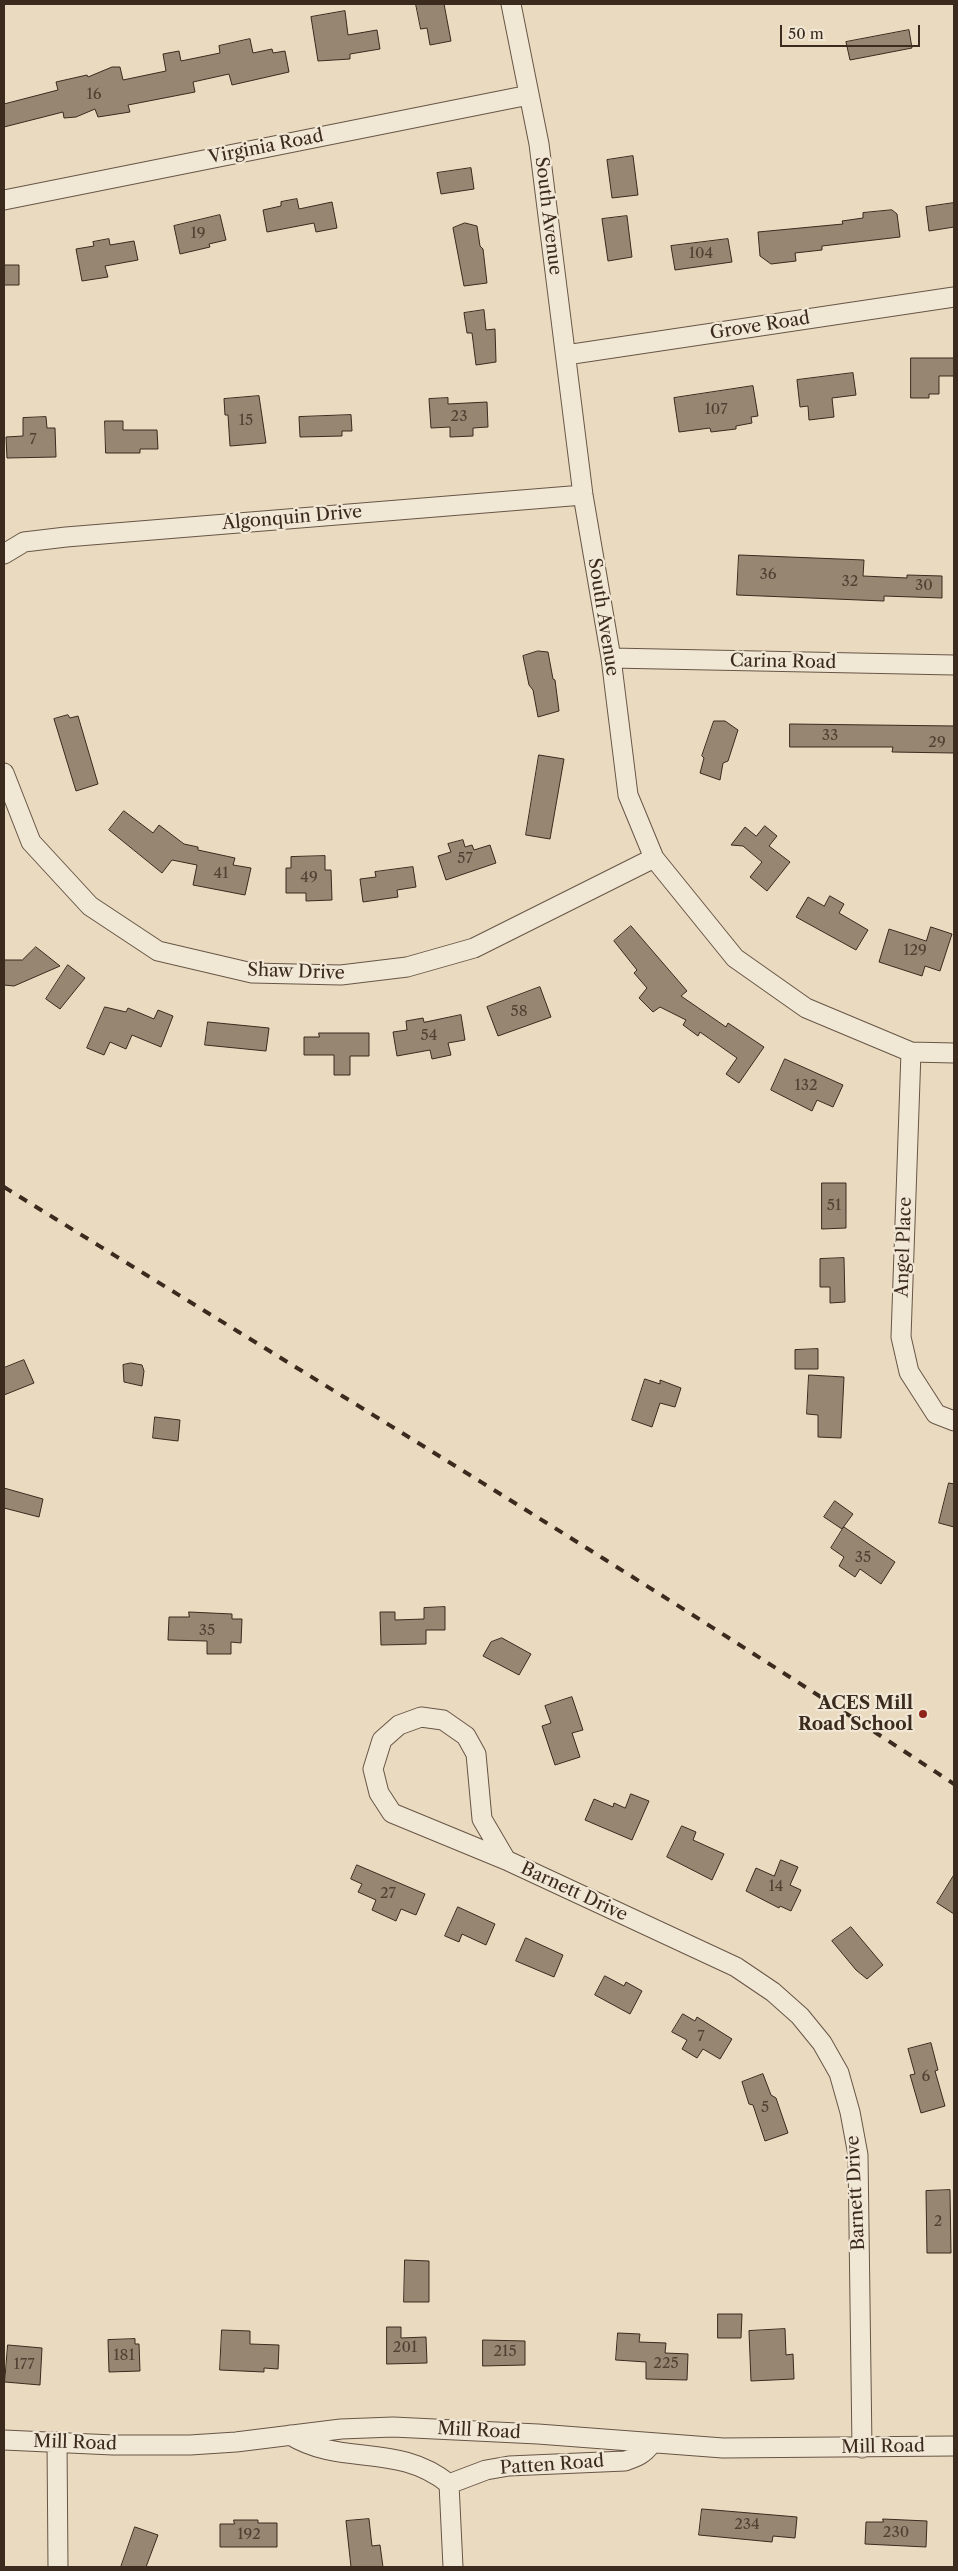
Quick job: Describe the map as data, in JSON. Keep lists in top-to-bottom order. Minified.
{"streets":{"street":["Virginia Road","South Avenue","Grove Road","Algonquin Drive","Carina Road","Shaw Drive","Angel Place","Barnett Drive","Mill Road","Patten Road"]},"crossings":[["Virginia Road","South Avenue"],["South Avenue","Grove Road"],["South Avenue","Algonquin Drive"],["South Avenue","Carina Road"],["South Avenue","Shaw Drive"],["South Avenue","Angel Place"],["Barnett Drive","Mill Road"],["Mill Road","Patten Road"]],"places":["ACES Mill Road School"],"house_numbers":["16","19","104","107","23","15","7","36","32","30","33","29","57","41","49","129","58","54","132","51","35","35","14","27","7","6","5","2","201","215","181","225","177","234","230","192"],"scale_bar":"50 m"}
